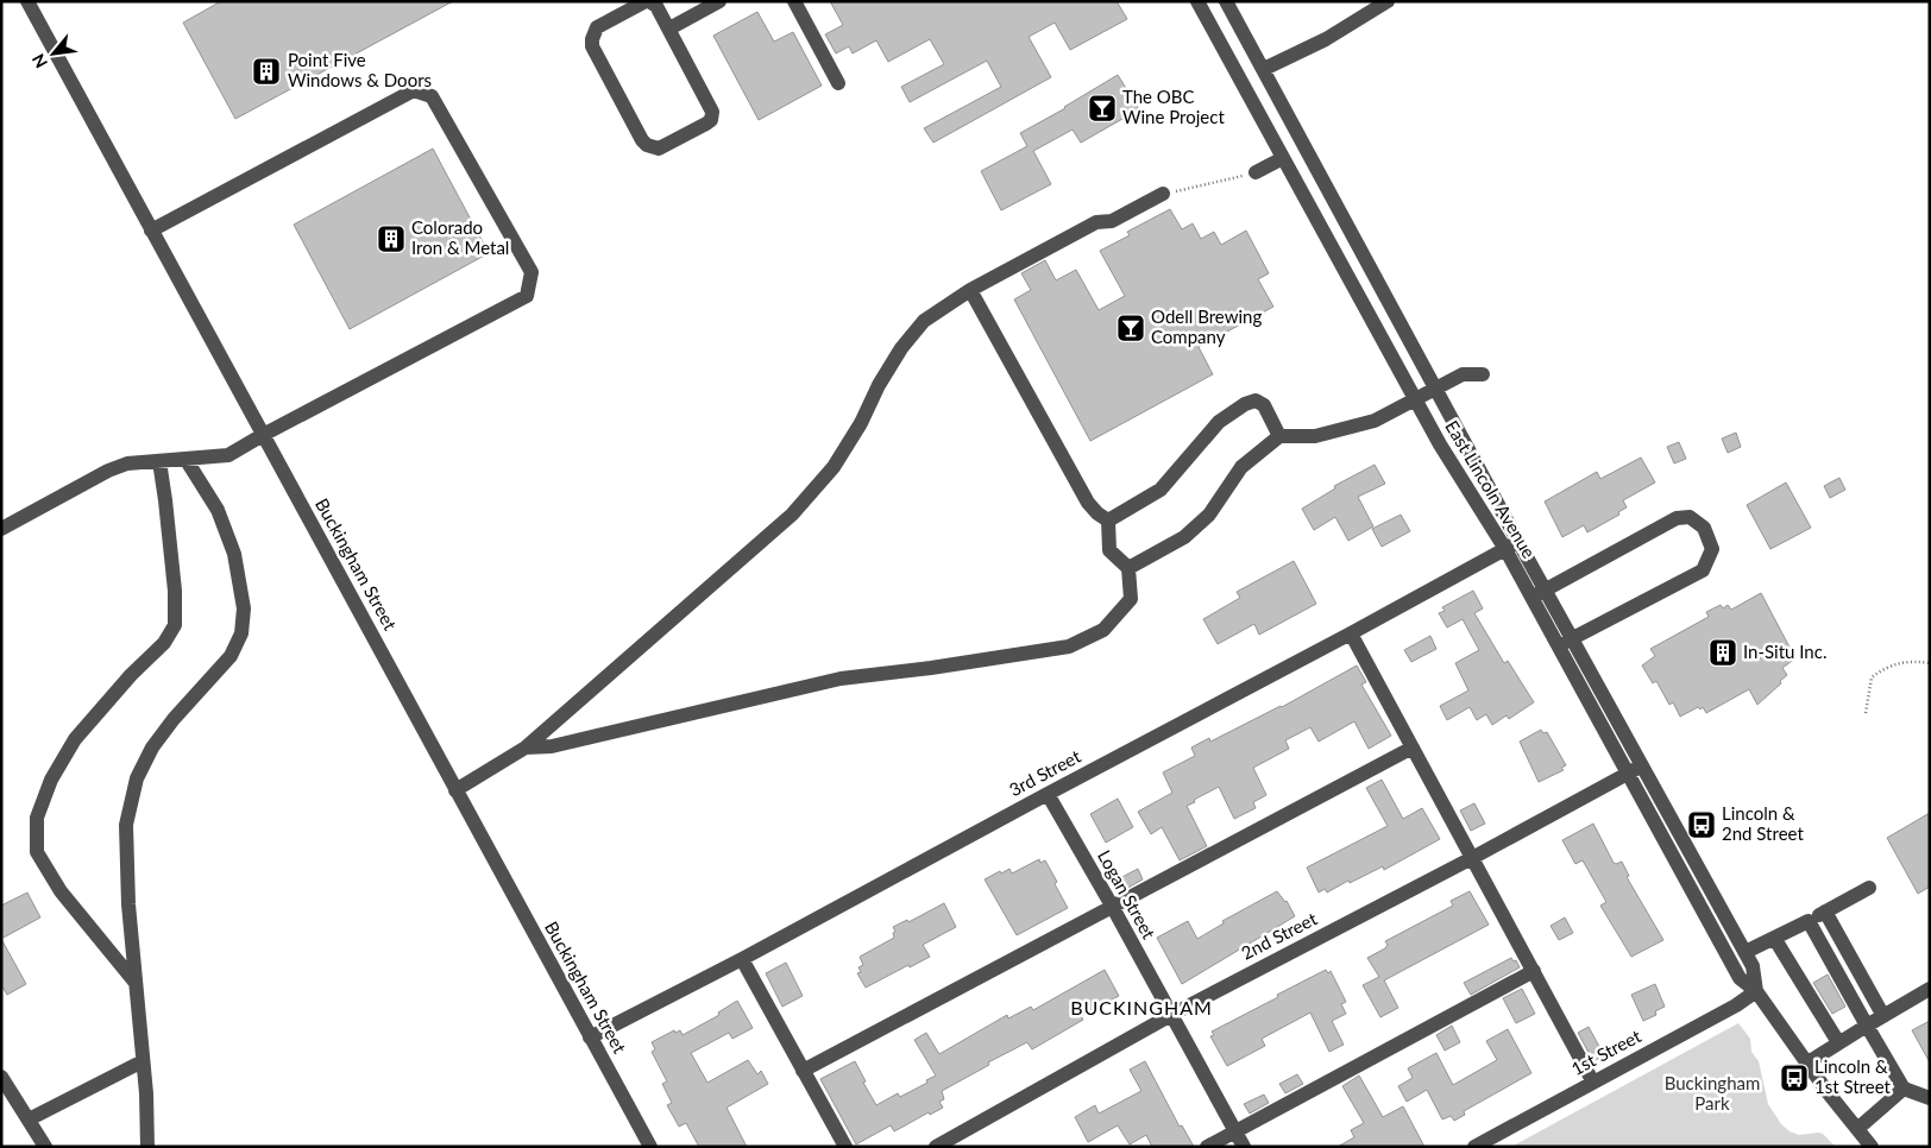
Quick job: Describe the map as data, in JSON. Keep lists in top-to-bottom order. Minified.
{"streets":{"street":["East Lincoln Avenue","Buckingham Street","3rd Street","Logan Street","2nd Street","1st Street"]},"crossings":[["East Lincoln Avenue","3rd Street"],["East Lincoln Avenue","2nd Street"],["East Lincoln Avenue","1st Street"],["Buckingham Street","3rd Street"],["3rd Street","Logan Street"],["Logan Street","2nd Street"]],"districts":["BUCKINGHAM"],"parks":["Buckingham Park"],"places":{"building":["Point Five Windows & Doors","Colorado Iron & Metal","In-Situ Inc."],"bar":["The OBC Wine Project","Odell Brewing Company"],"bus stop":["Lincoln & 2nd Street","Lincoln & 1st Street"]},"north":"bottom left"}
